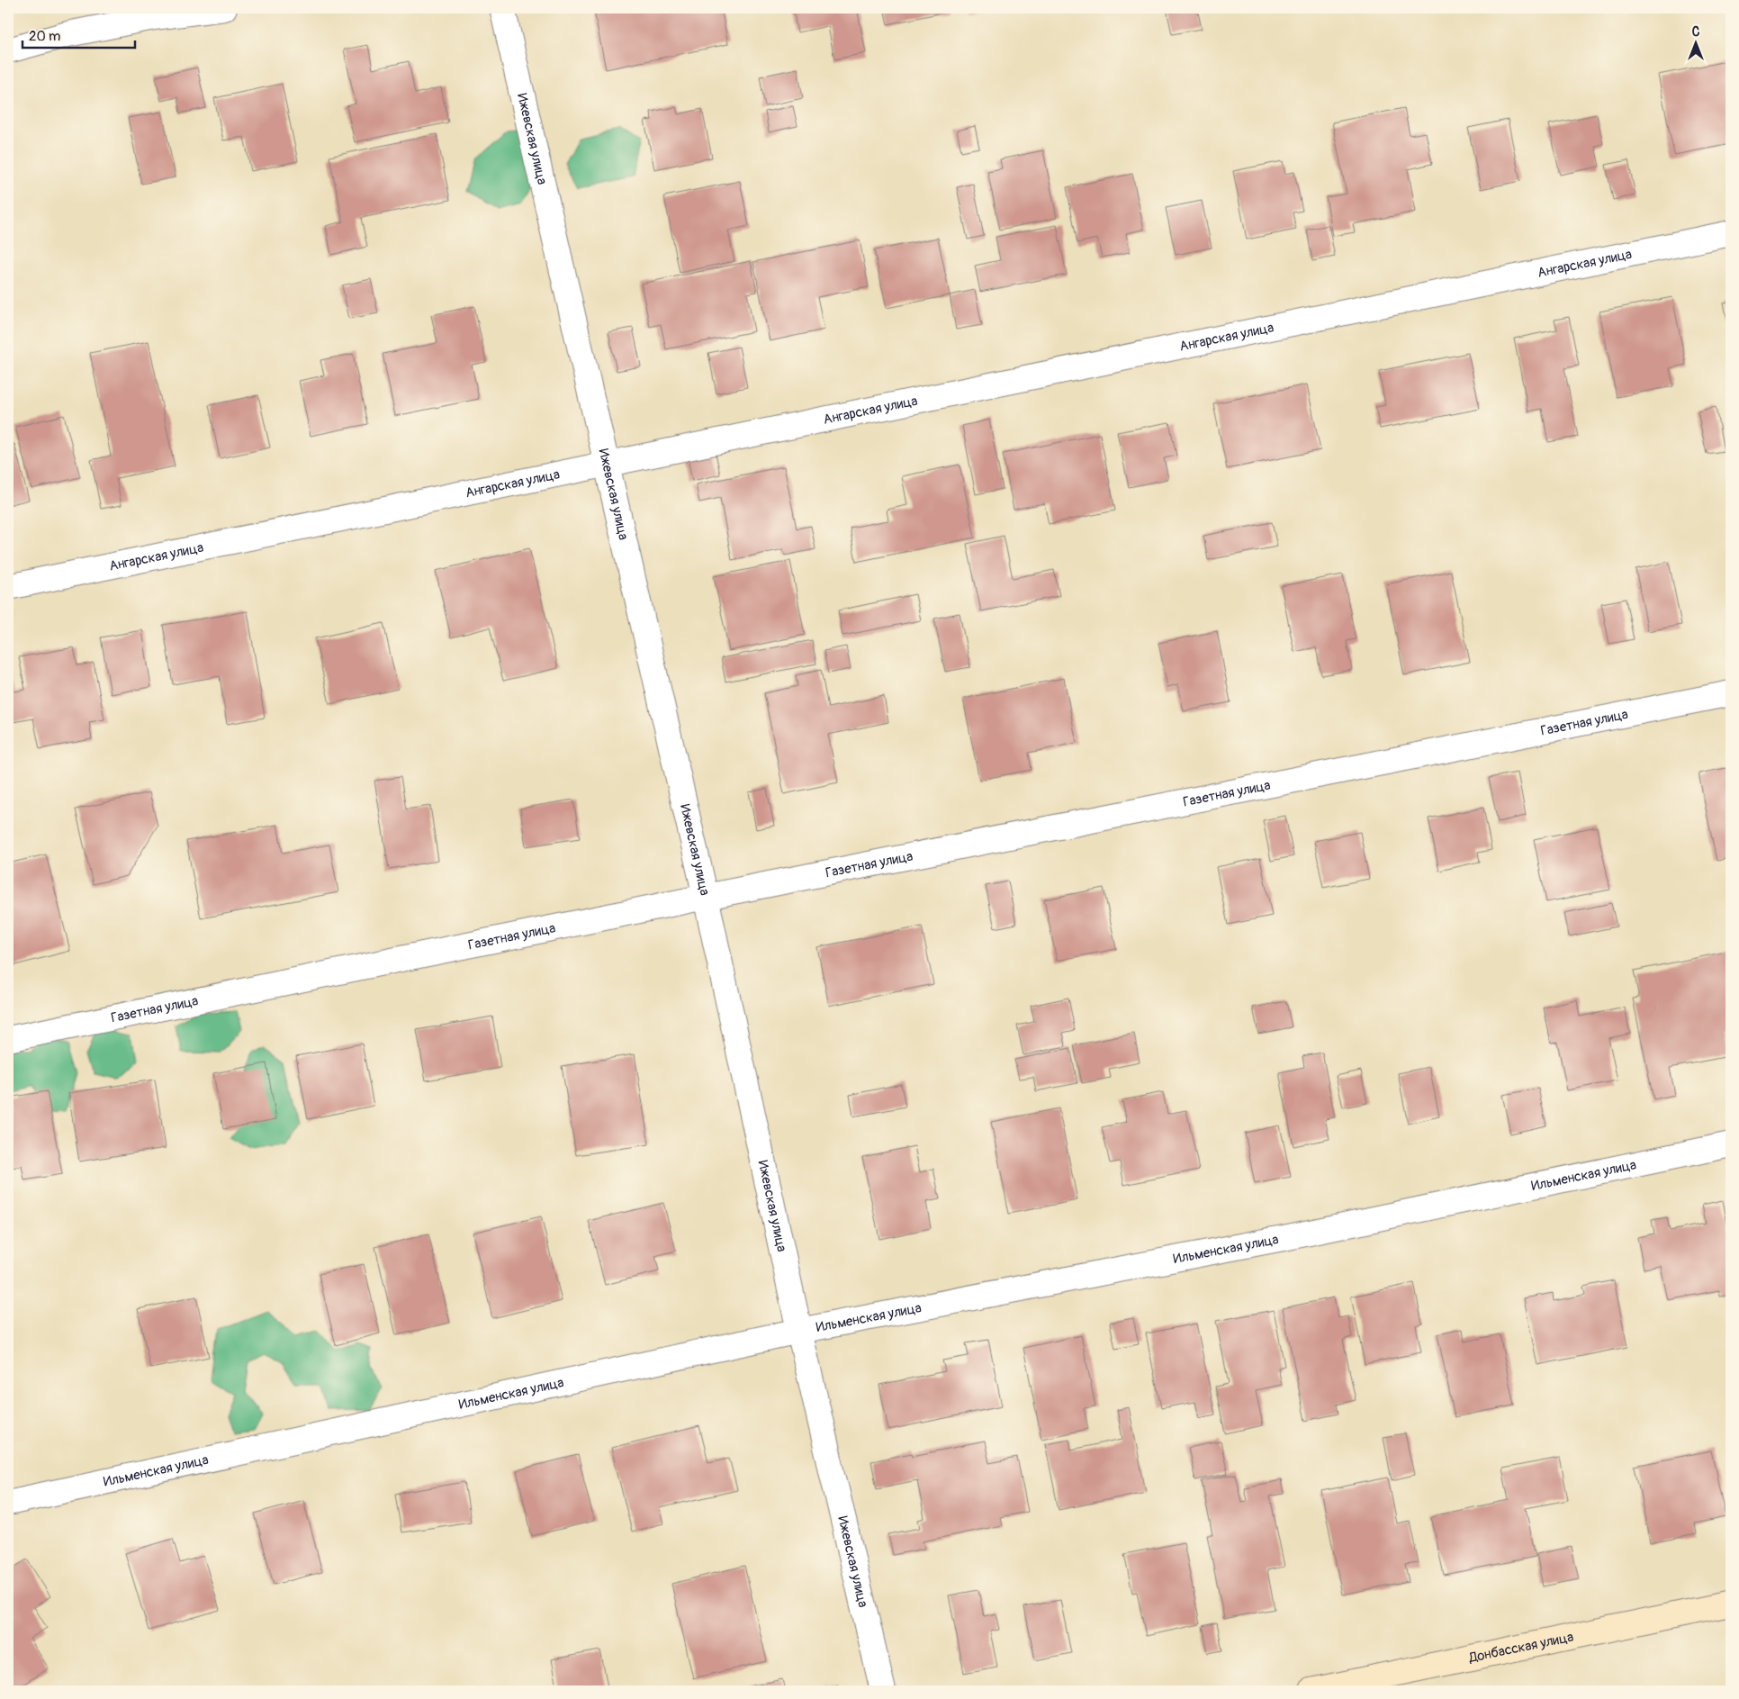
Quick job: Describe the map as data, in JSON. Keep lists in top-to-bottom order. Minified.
{"streets":{"street":["Ижевская улица","Ангарская улица","Газетная улица","Ильменская улица","Донбасская улица"]},"crossings":[["Ижевская улица","Ангарская улица"],["Ижевская улица","Газетная улица"],["Ижевская улица","Ильменская улица"]],"scale_bar":"20 m","north":"top"}
